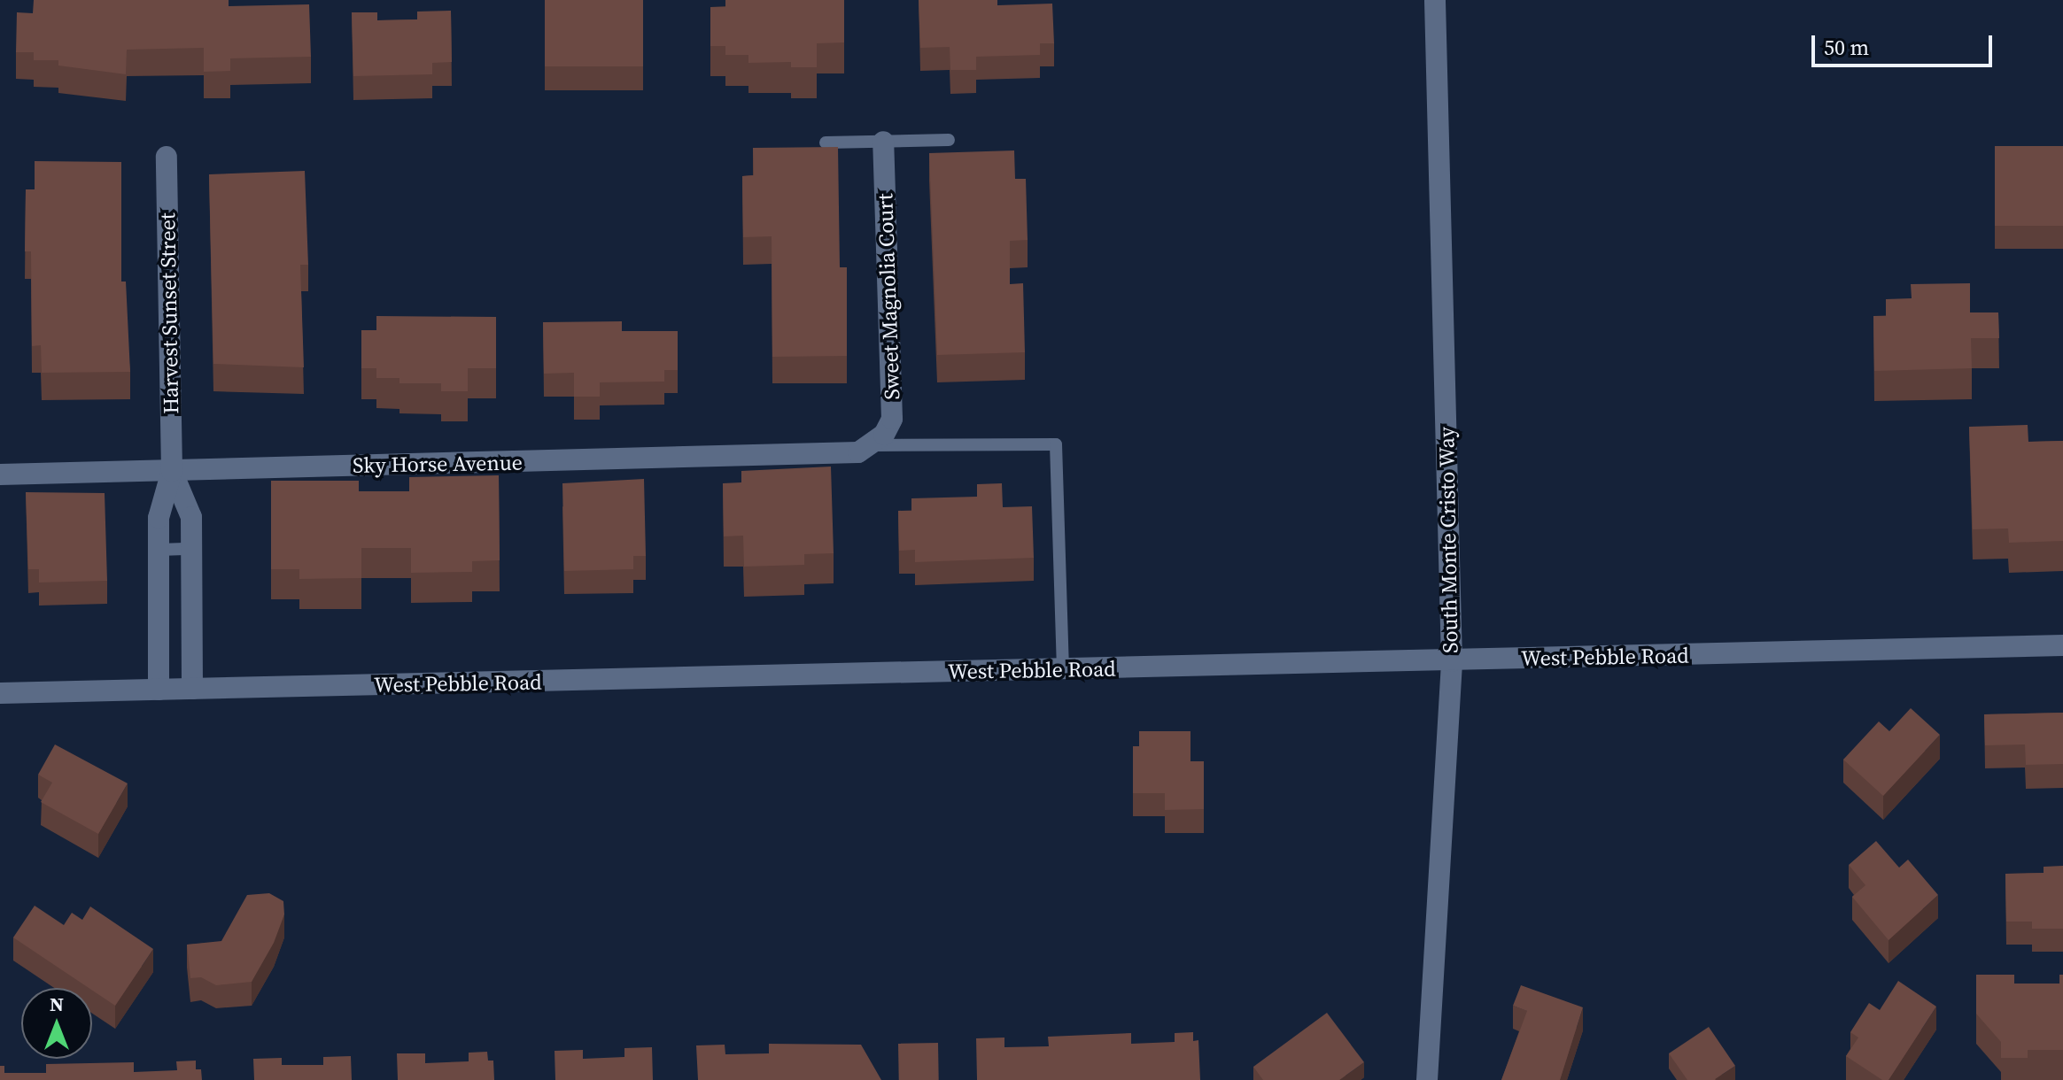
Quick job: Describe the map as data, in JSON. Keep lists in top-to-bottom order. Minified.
{"streets":{"street":["Sweet Magnolia Court","Harvest Sunset Street","Sky Horse Avenue","South Monte Cristo Way","West Pebble Road"]},"crossings":[["Sweet Magnolia Court","Sky Horse Avenue"],["Harvest Sunset Street","Sky Horse Avenue"],["Harvest Sunset Street","West Pebble Road"],["South Monte Cristo Way","West Pebble Road"]],"scale_bar":"50 m","north":"top"}
